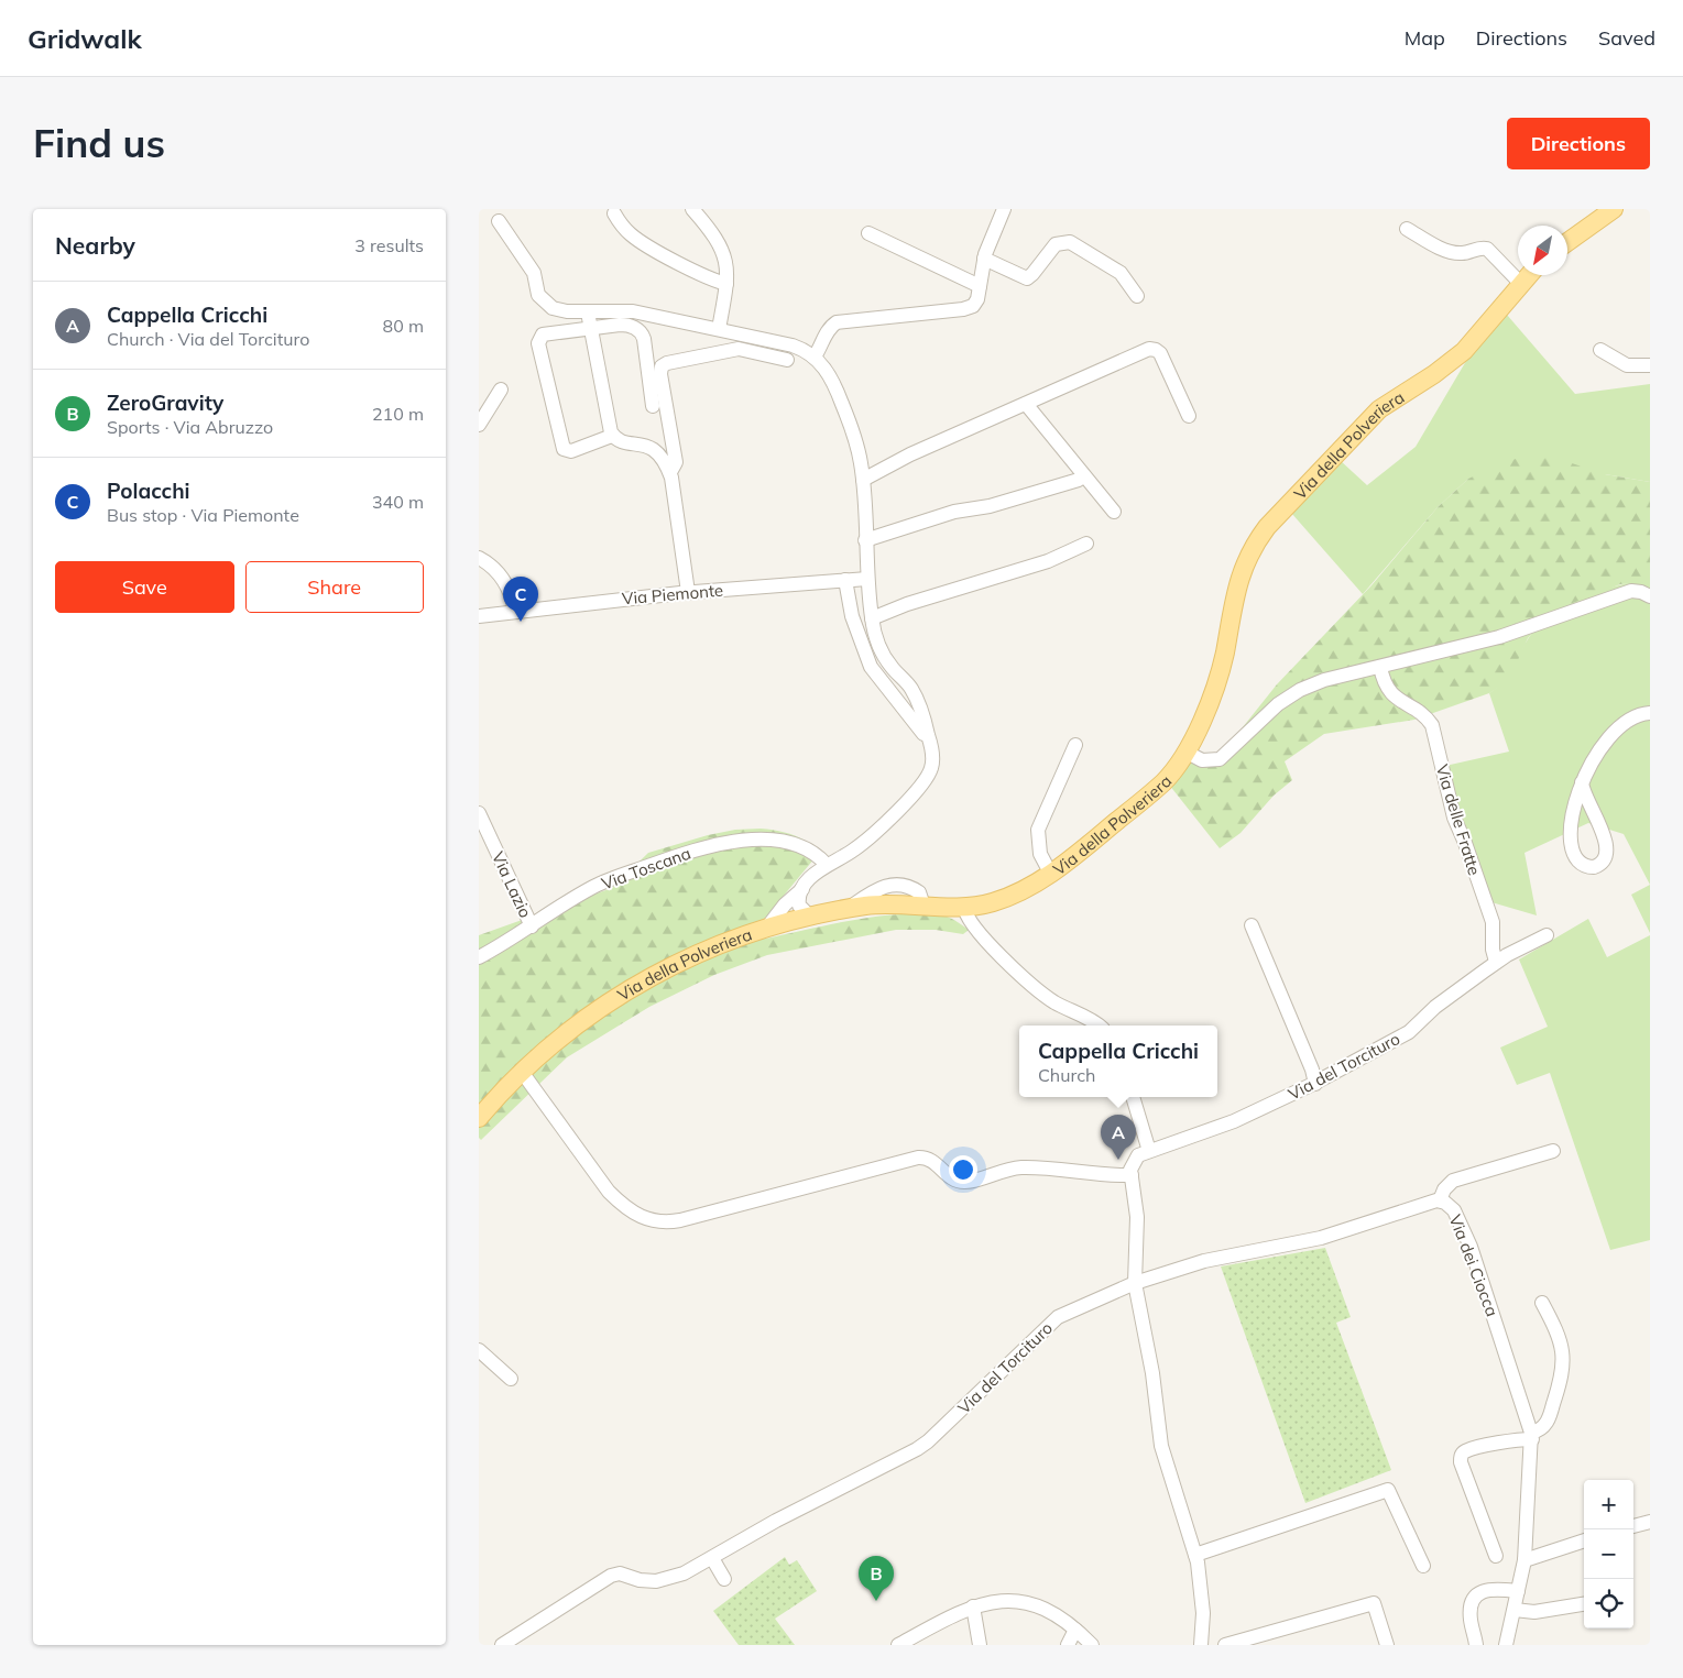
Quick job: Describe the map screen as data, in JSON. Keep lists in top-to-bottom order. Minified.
{"streets":{"main road":["Via della Polveriera"],"street":["Via Piemonte","Via delle Fratte","Via Toscana","Via Lazio","Via del Torcituro","Via dei Ciocca"]},"crossings":[["Via delle Fratte","Via del Torcituro"],["Via Toscana","Via Lazio"],["Via del Torcituro","Via dei Ciocca"]],"north":"bottom left","page":{"header":"Gridwalk","nav":["Map","Directions","Saved"],"buttons":["Directions",["Save","Share"]],"title":"Find us","heading":["Nearby","3 results"],"list":[{"mark":"A","name":"Cappella Cricchi","note":"Church · Via del Torcituro","value":"80 m"},{"mark":"B","name":"ZeroGravity","note":"Sports · Via Abruzzo","value":"210 m"},{"mark":"C","name":"Polacchi","note":"Bus stop · Via Piemonte","value":"340 m"}],"pins":["C","A","B"],"popup":["Cappella Cricchi","Church"],"map_buttons":["+","−"]}}
